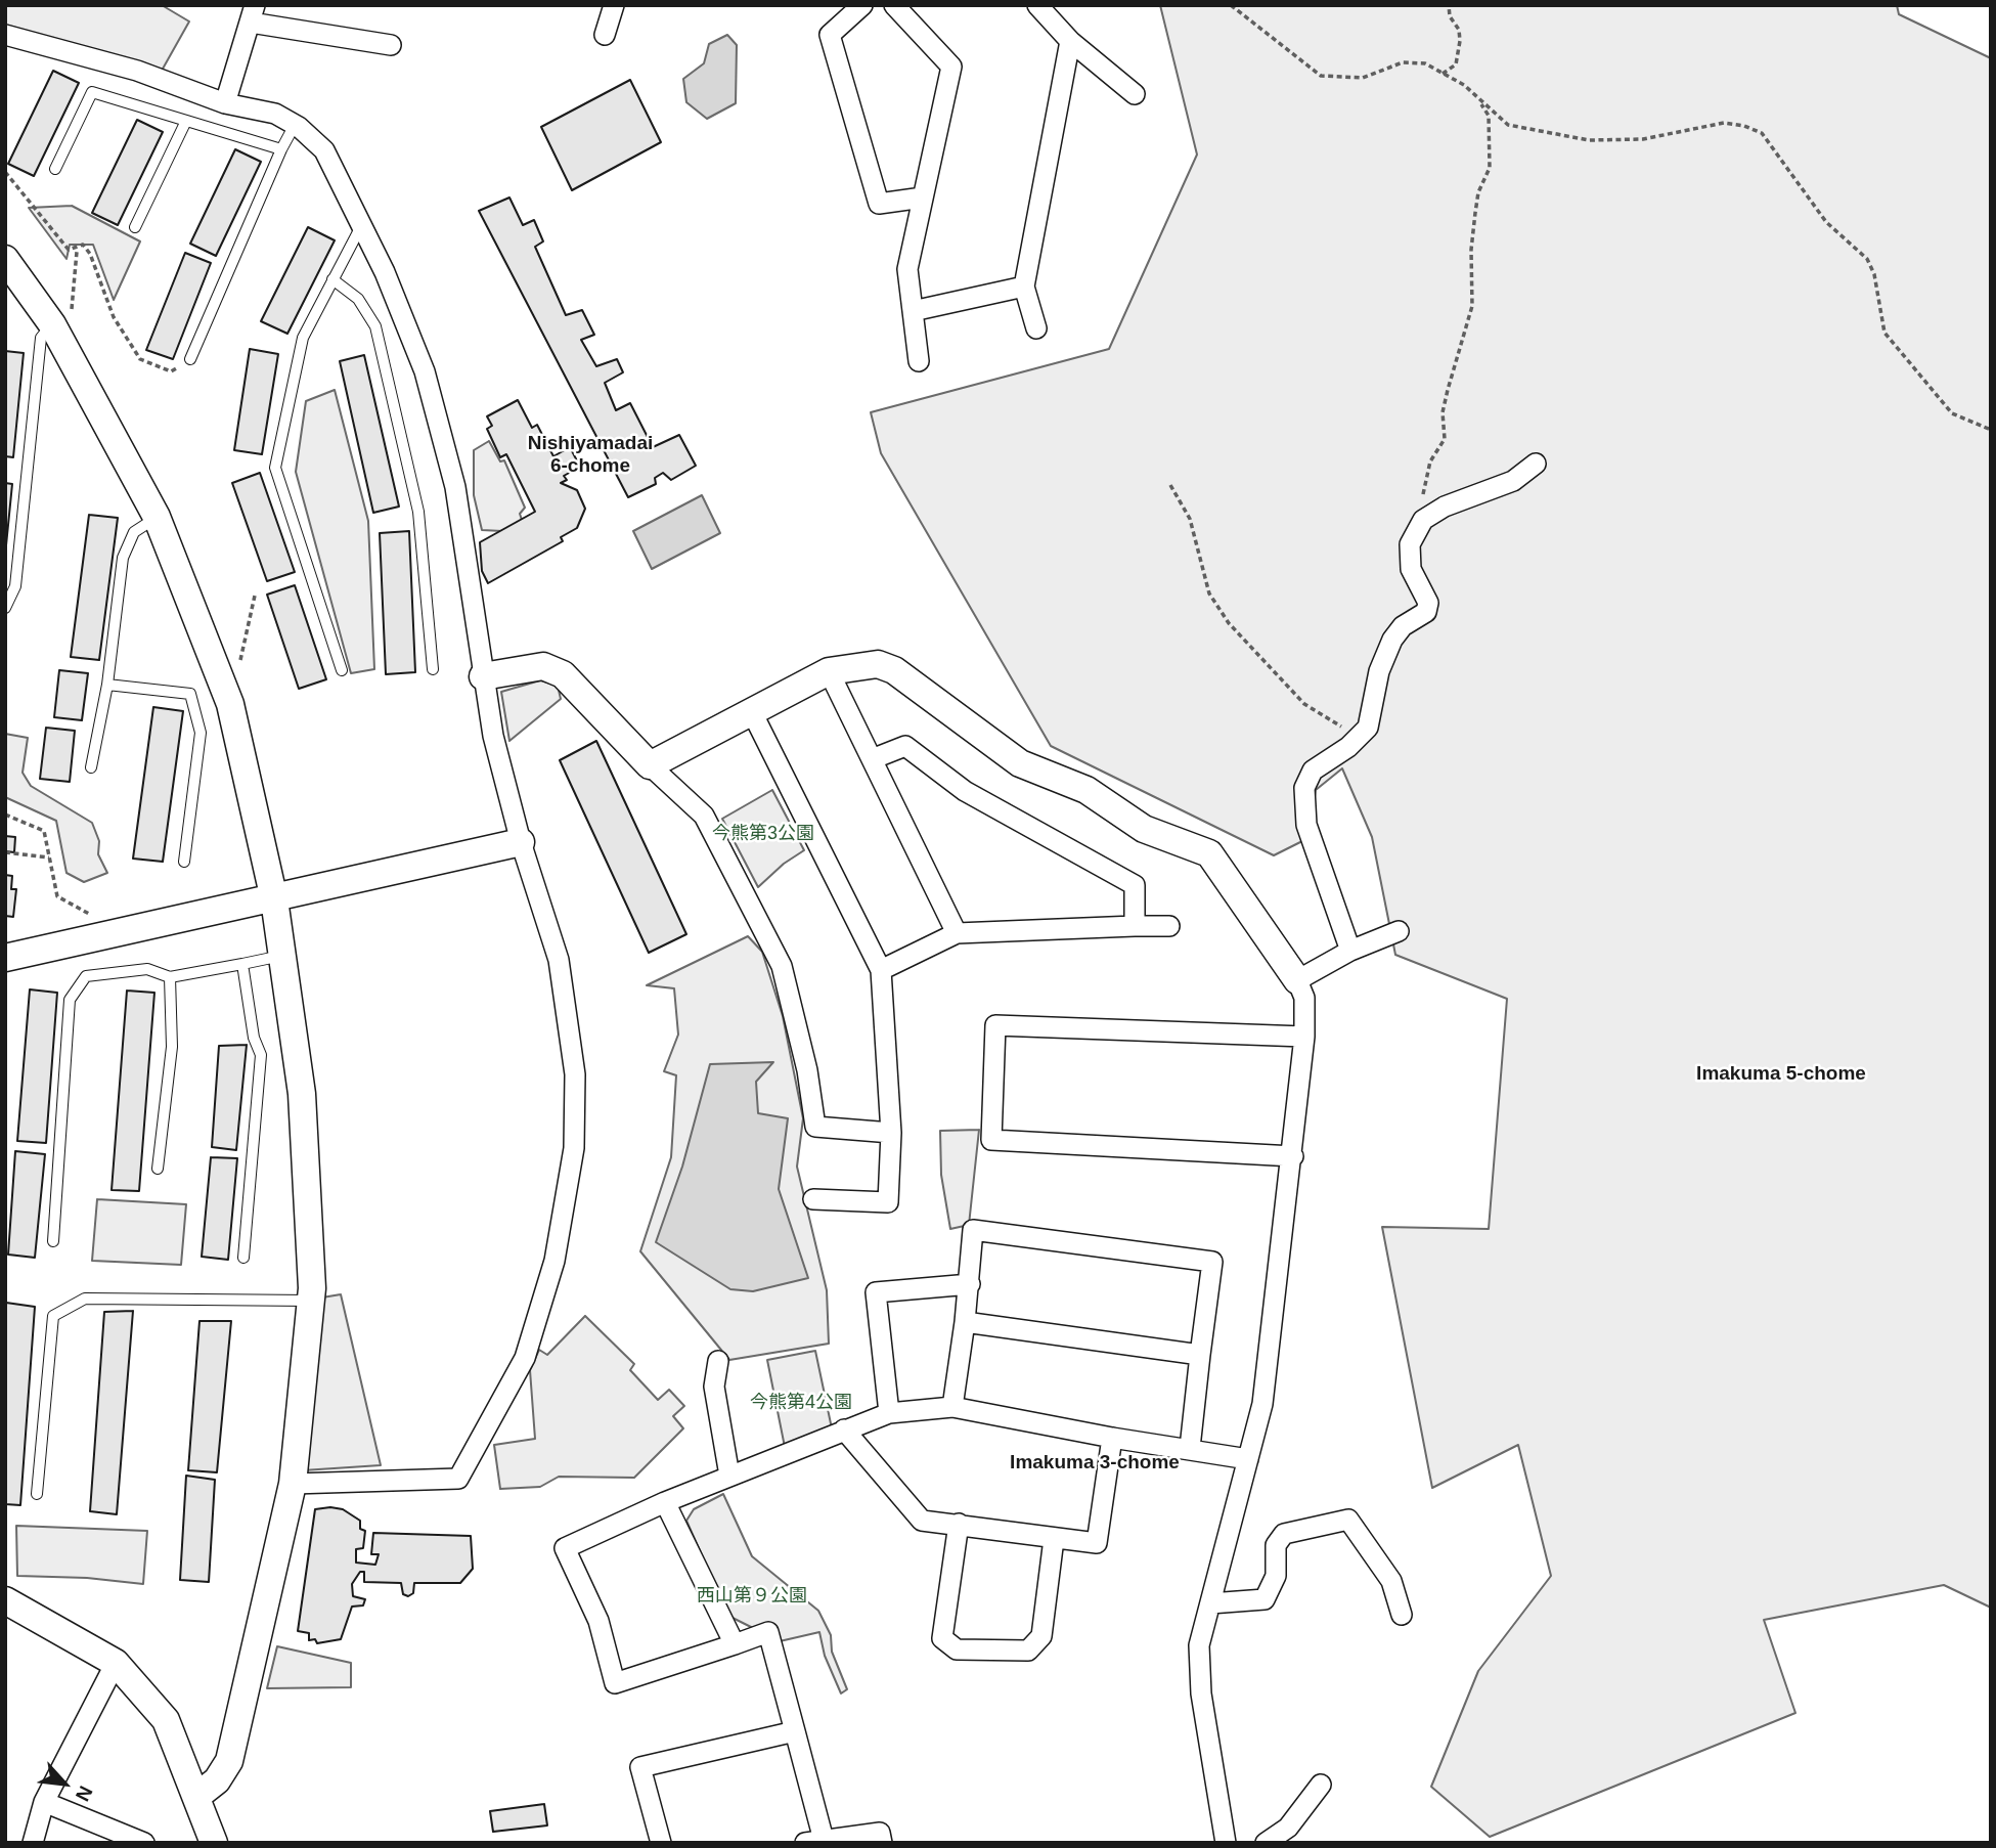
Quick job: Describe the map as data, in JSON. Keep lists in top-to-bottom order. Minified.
{"districts":["Nishiyamadai 6-chome","Imakuma 5-chome","Imakuma 3-chome"],"parks":["今熊第3公園","今熊第4公園","西山第９公園"],"north":"bottom right"}
